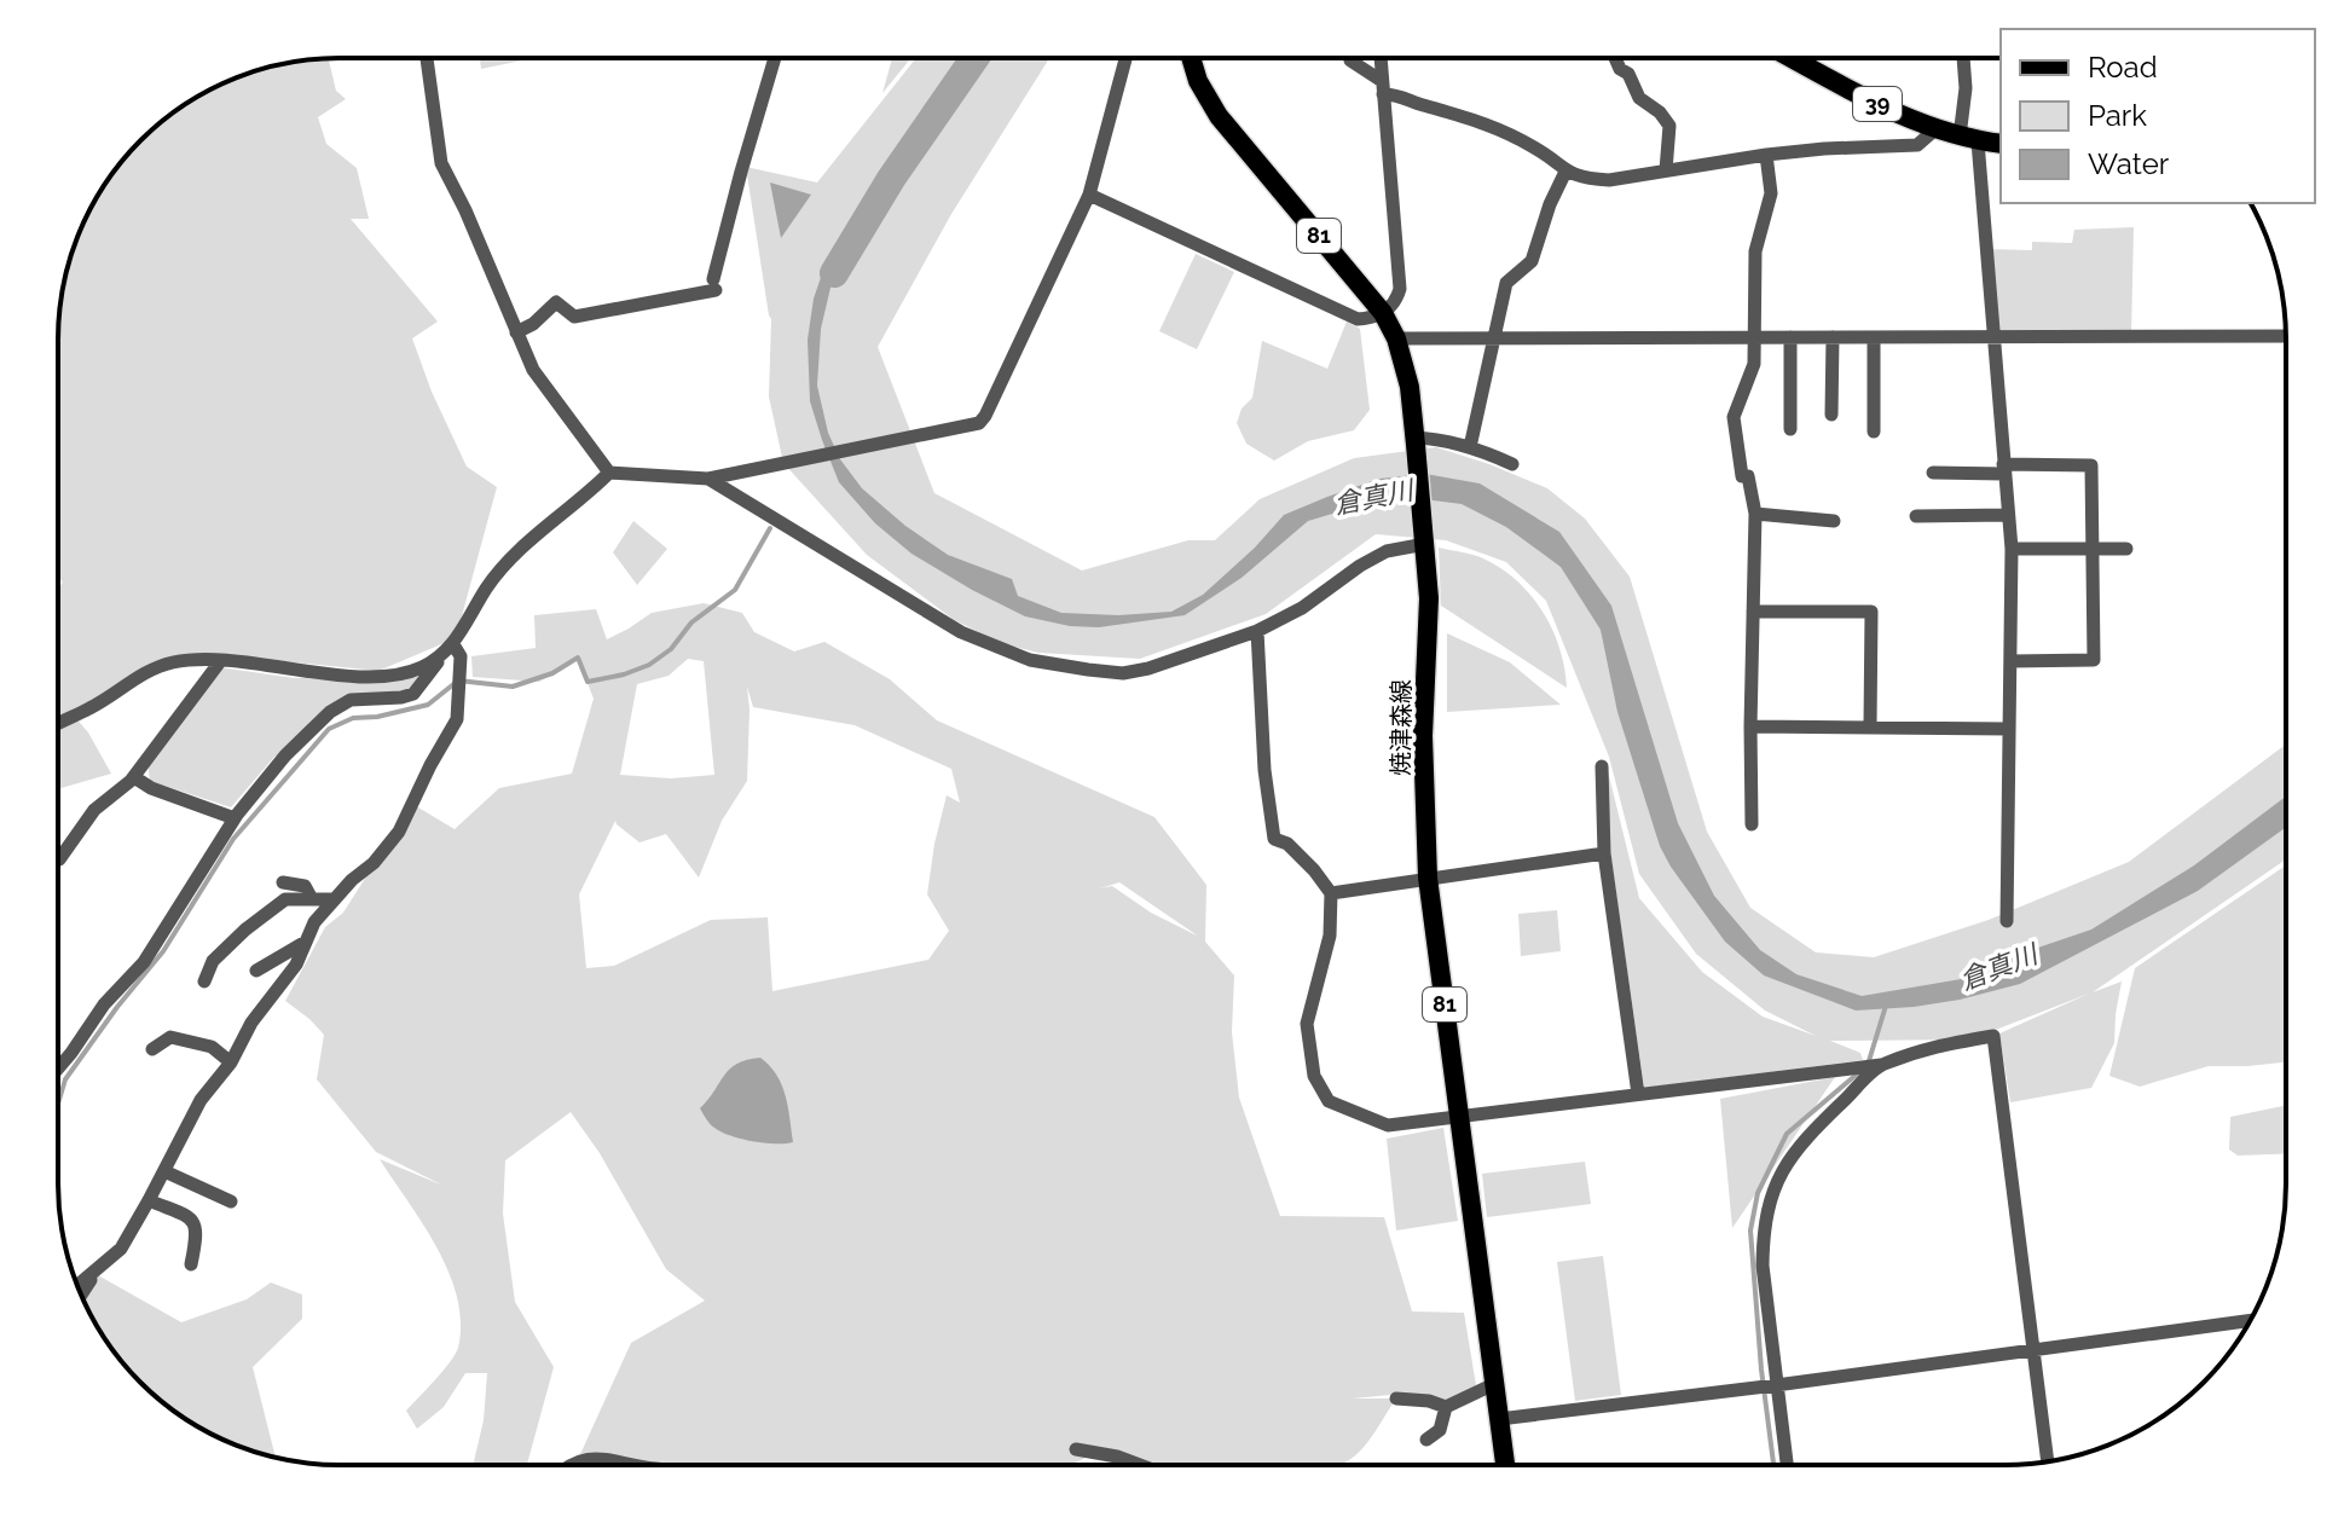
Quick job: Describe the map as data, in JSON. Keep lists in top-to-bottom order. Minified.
{"streets":{"main road":["39","81","焼津森線"]},"water":["倉真川"],"legend":["Road","Park","Water"]}
